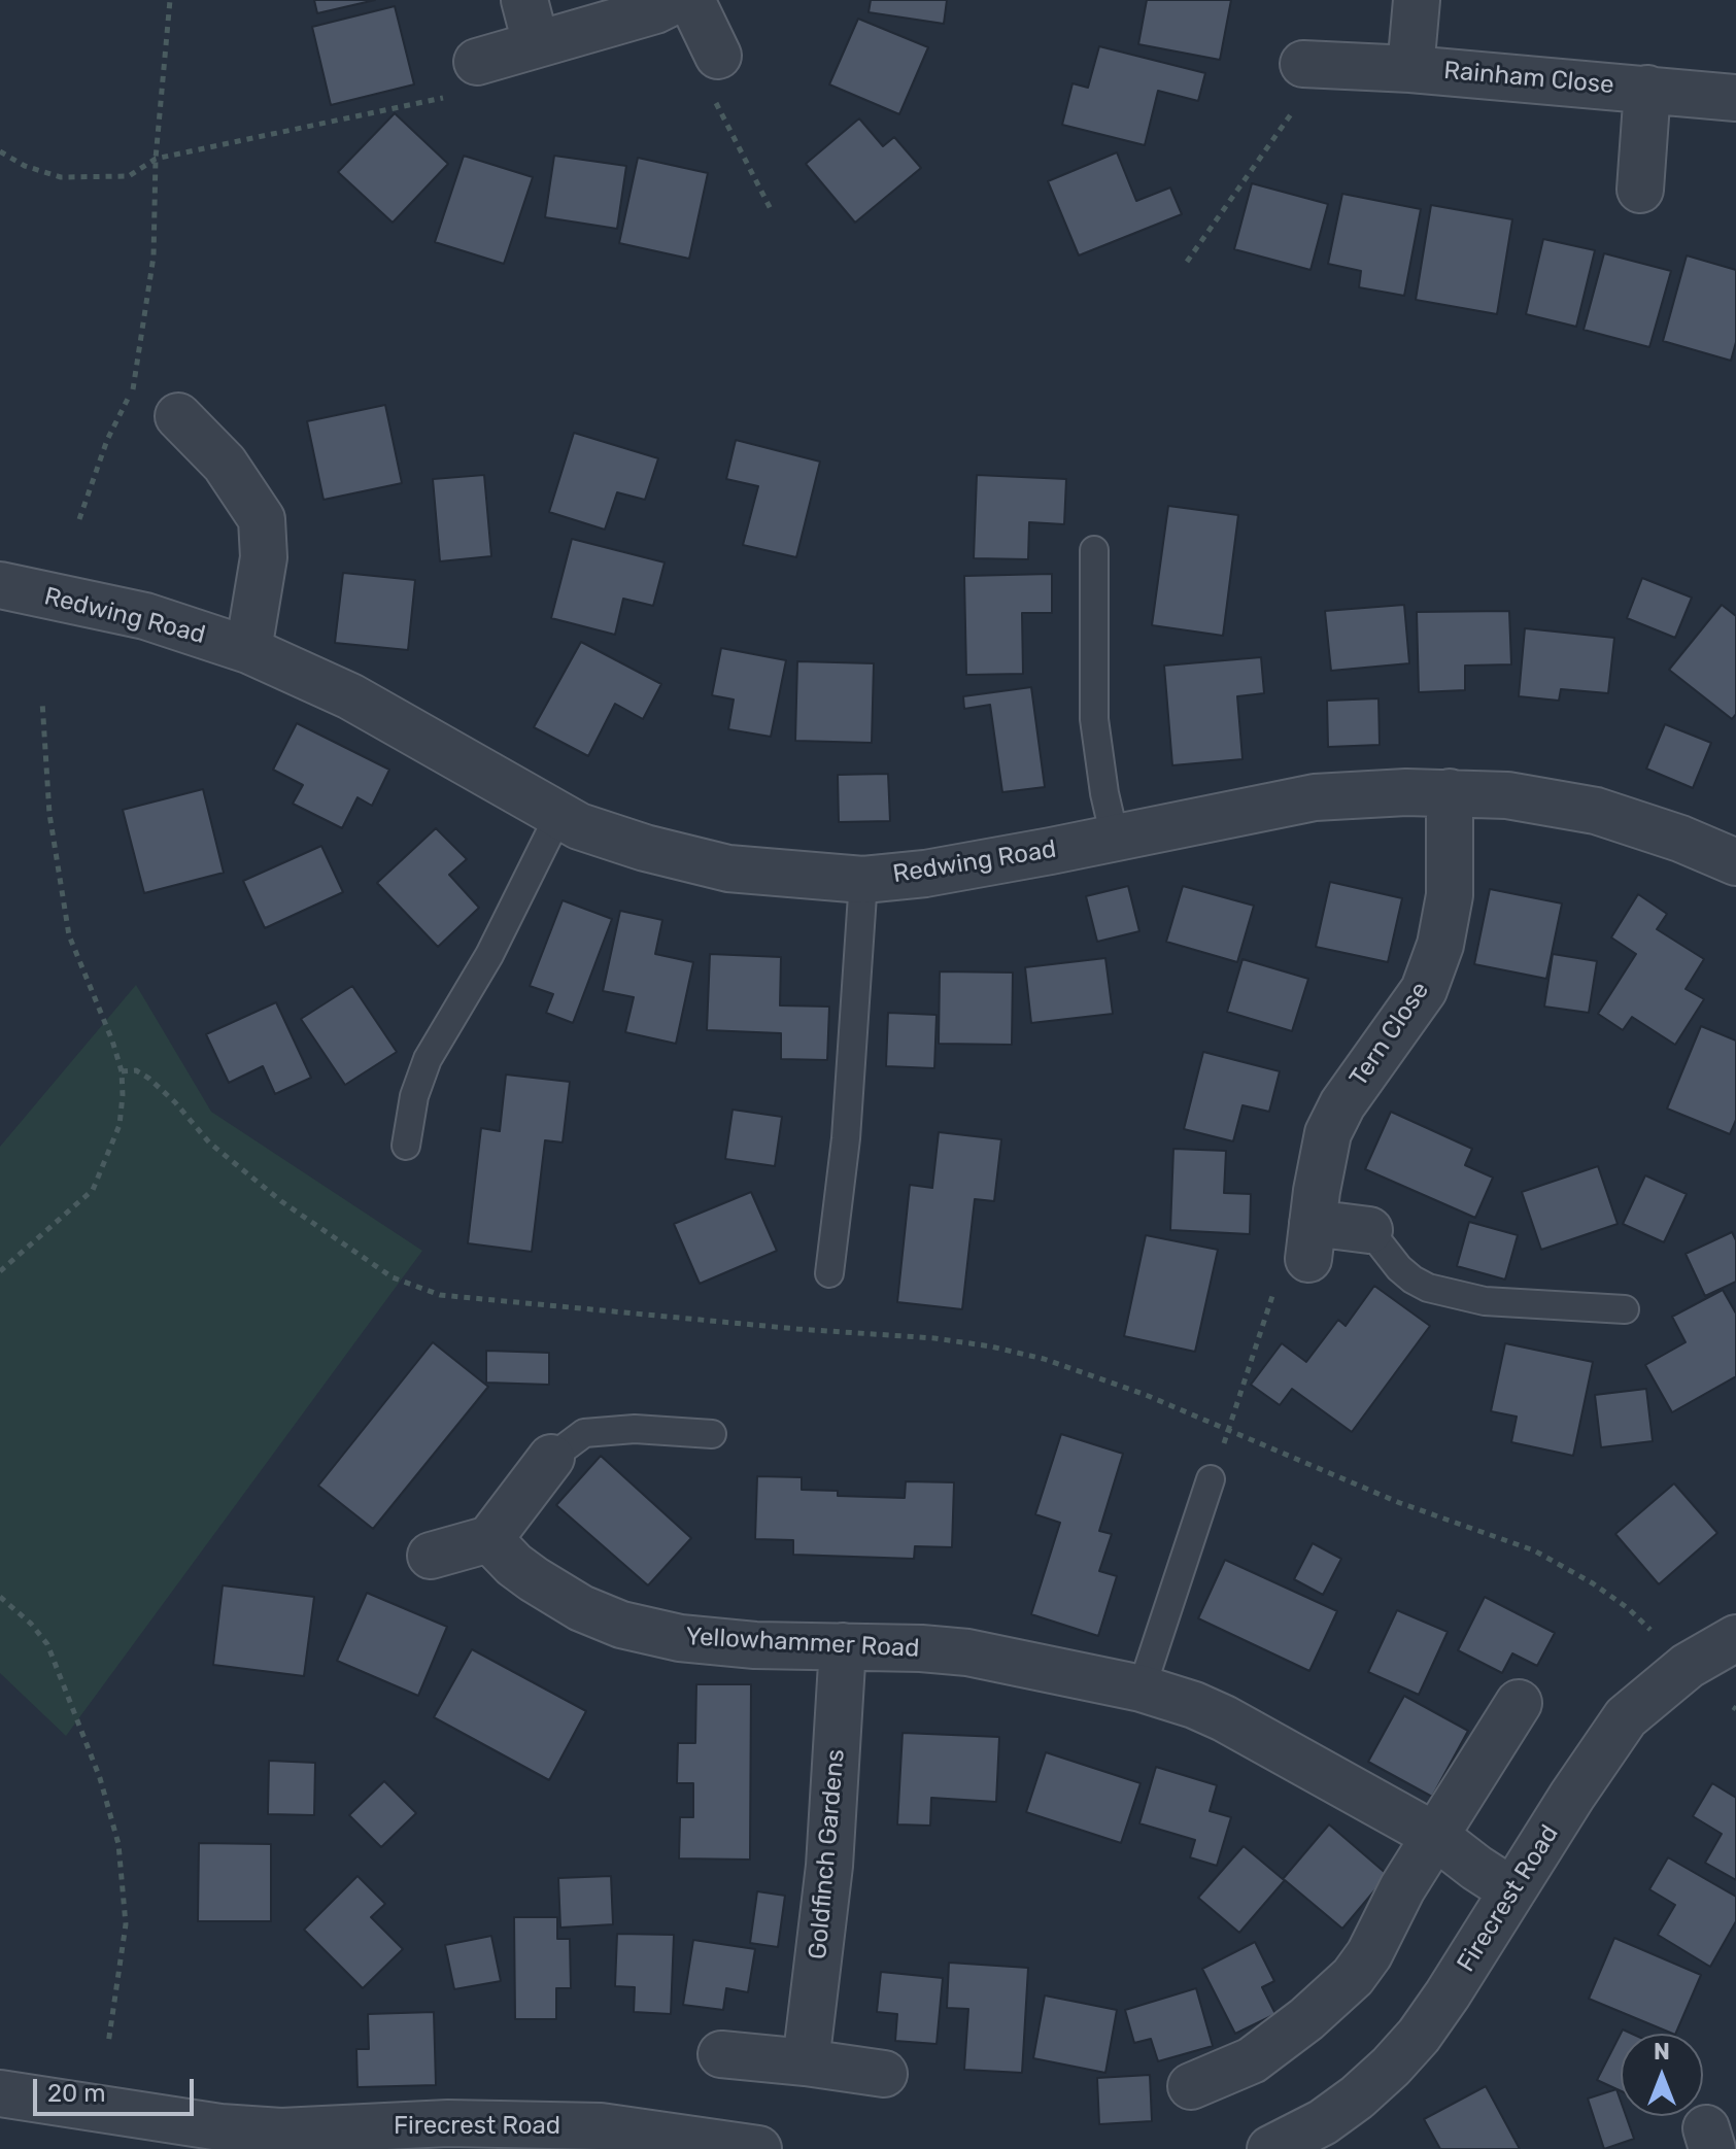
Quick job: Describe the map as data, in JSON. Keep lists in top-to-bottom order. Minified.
{"streets":{"street":["Rainham Close","Redwing Road","Tern Close","Yellowhammer Road","Goldfinch Gardens","Firecrest Road"]},"crossings":[["Redwing Road","Tern Close"],["Yellowhammer Road","Goldfinch Gardens"],["Yellowhammer Road","Firecrest Road"]],"scale_bar":"20 m","north":"top"}
